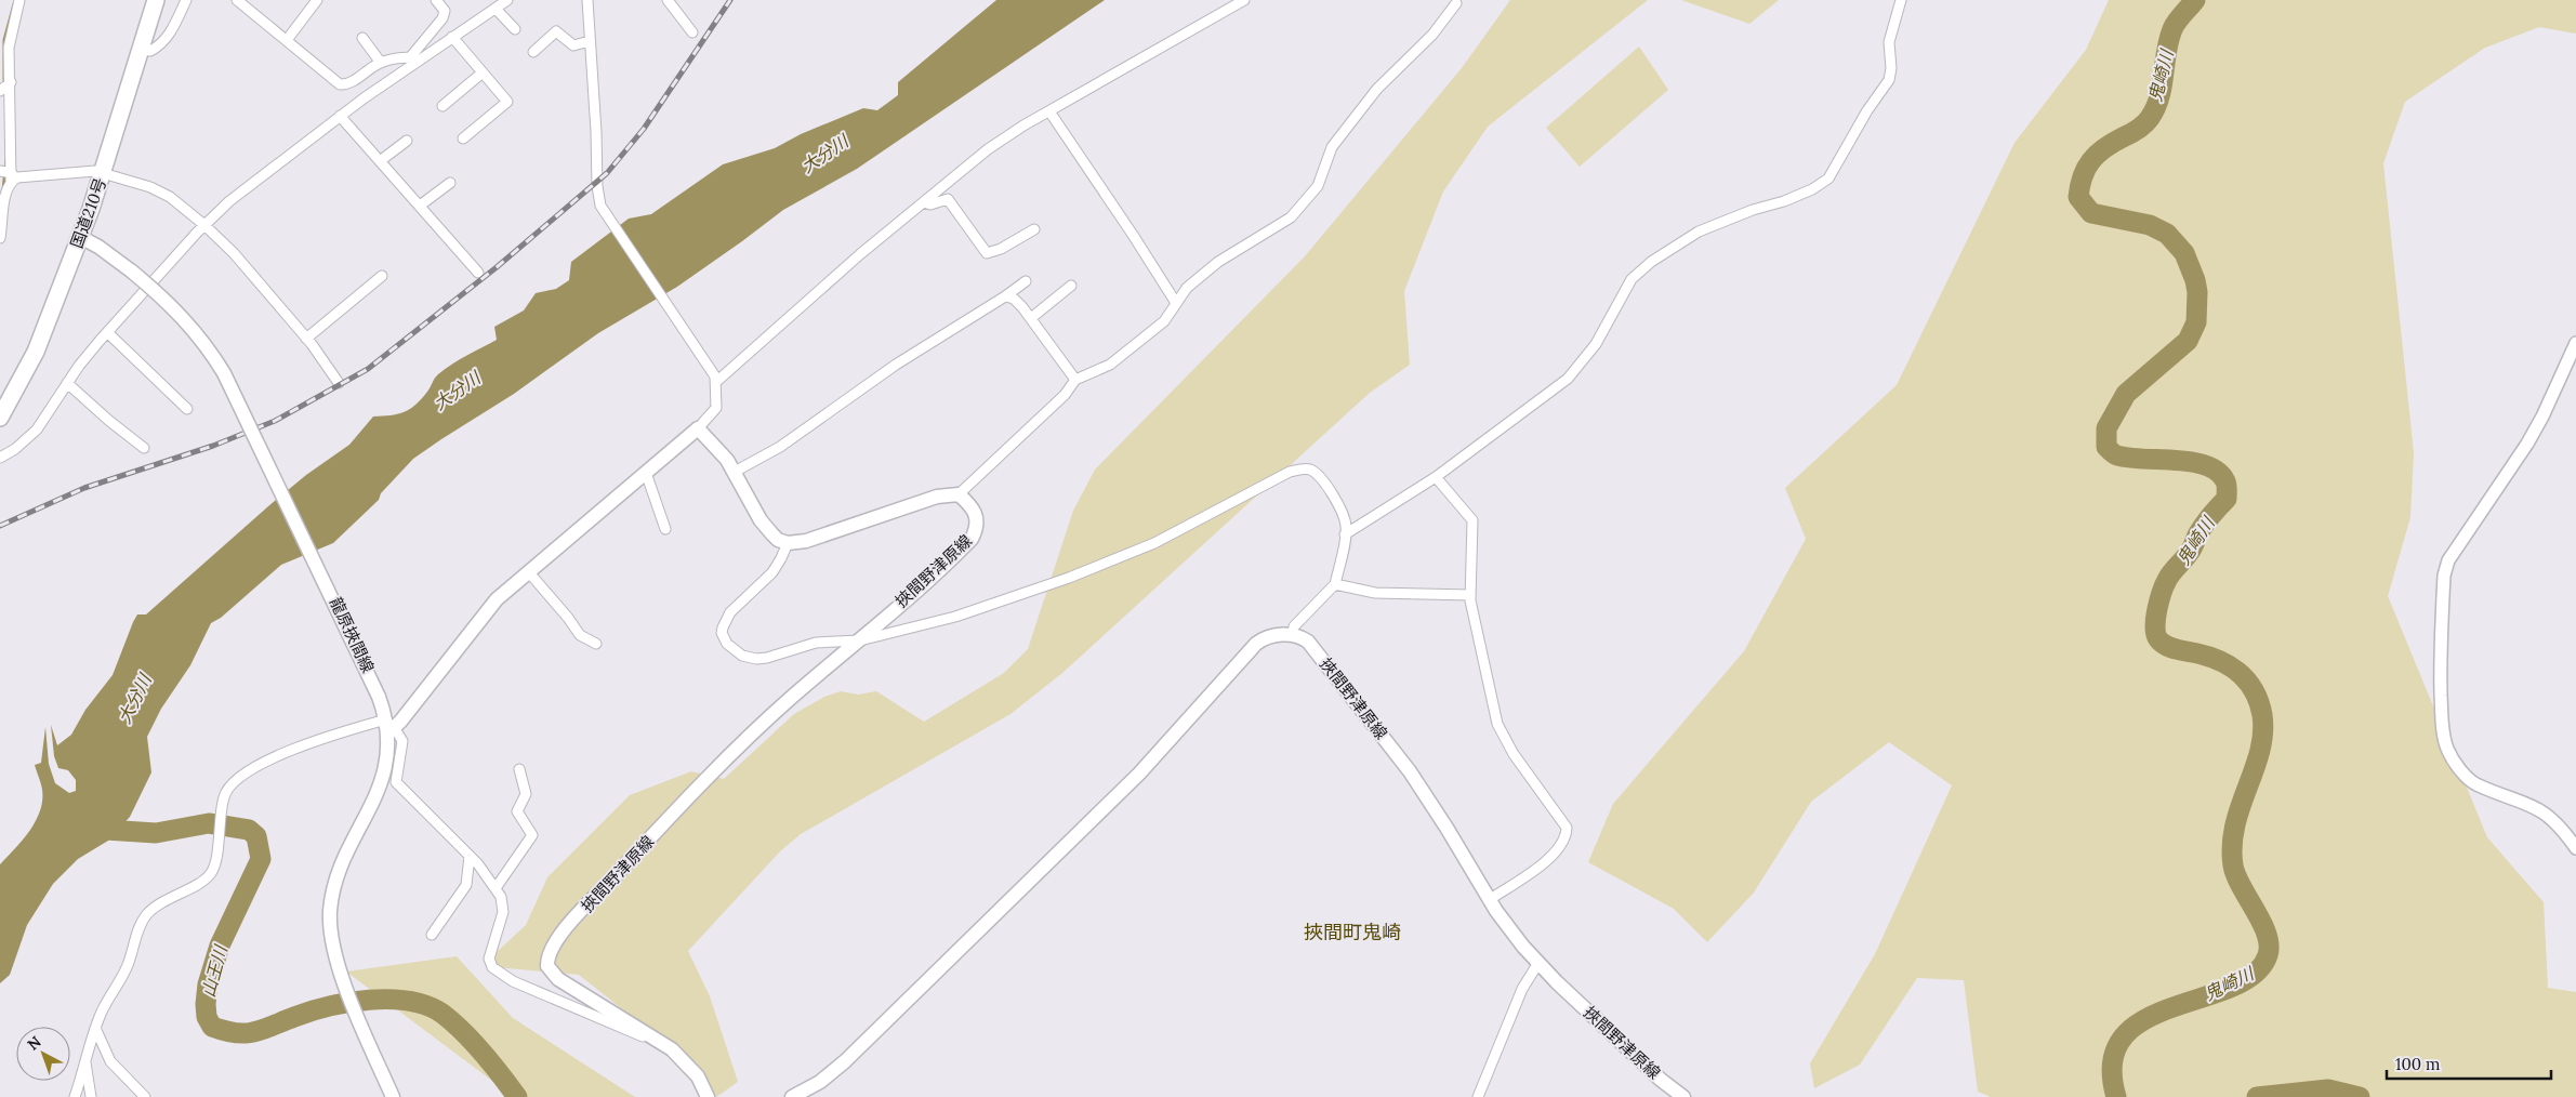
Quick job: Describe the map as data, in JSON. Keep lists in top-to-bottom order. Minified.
{"streets":{"highway":["国道210号"],"main road":["挾間野津原線","龍原挾間線"]},"crossings":[["国道210号","龍原挾間線"]],"districts":["挾間町鬼崎"],"water":["鬼崎川","大分川","山王川"],"scale_bar":"100 m","north":"top left"}
